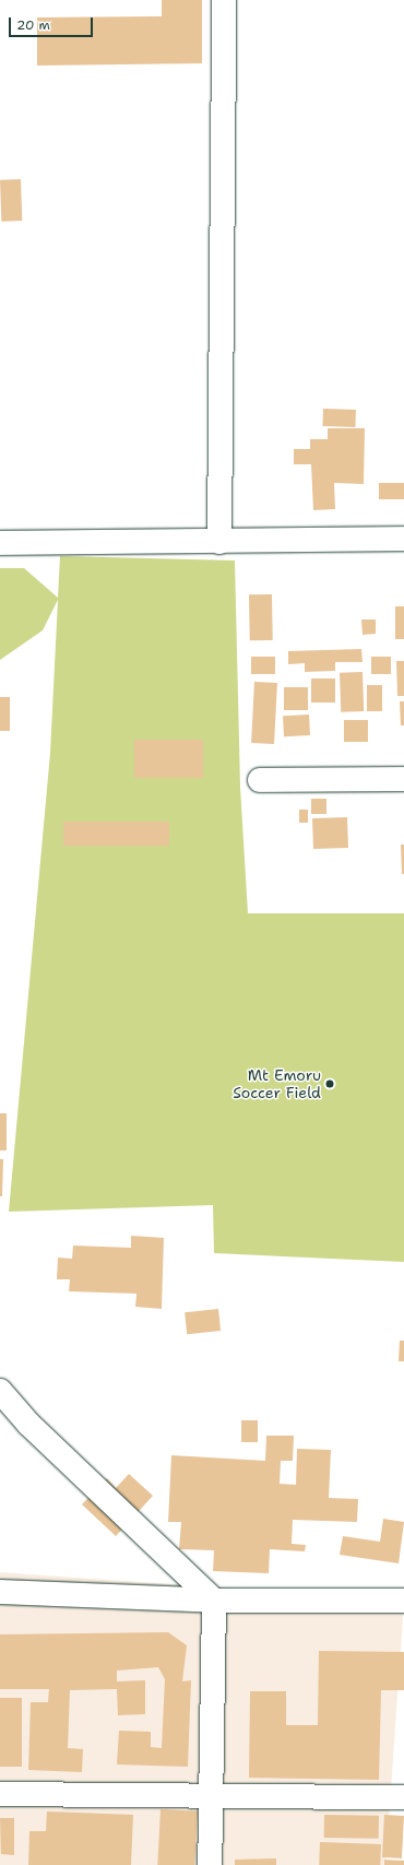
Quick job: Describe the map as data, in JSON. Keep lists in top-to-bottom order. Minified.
{"places":["Mt Emoru Soccer Field"],"scale_bar":"20 m"}
